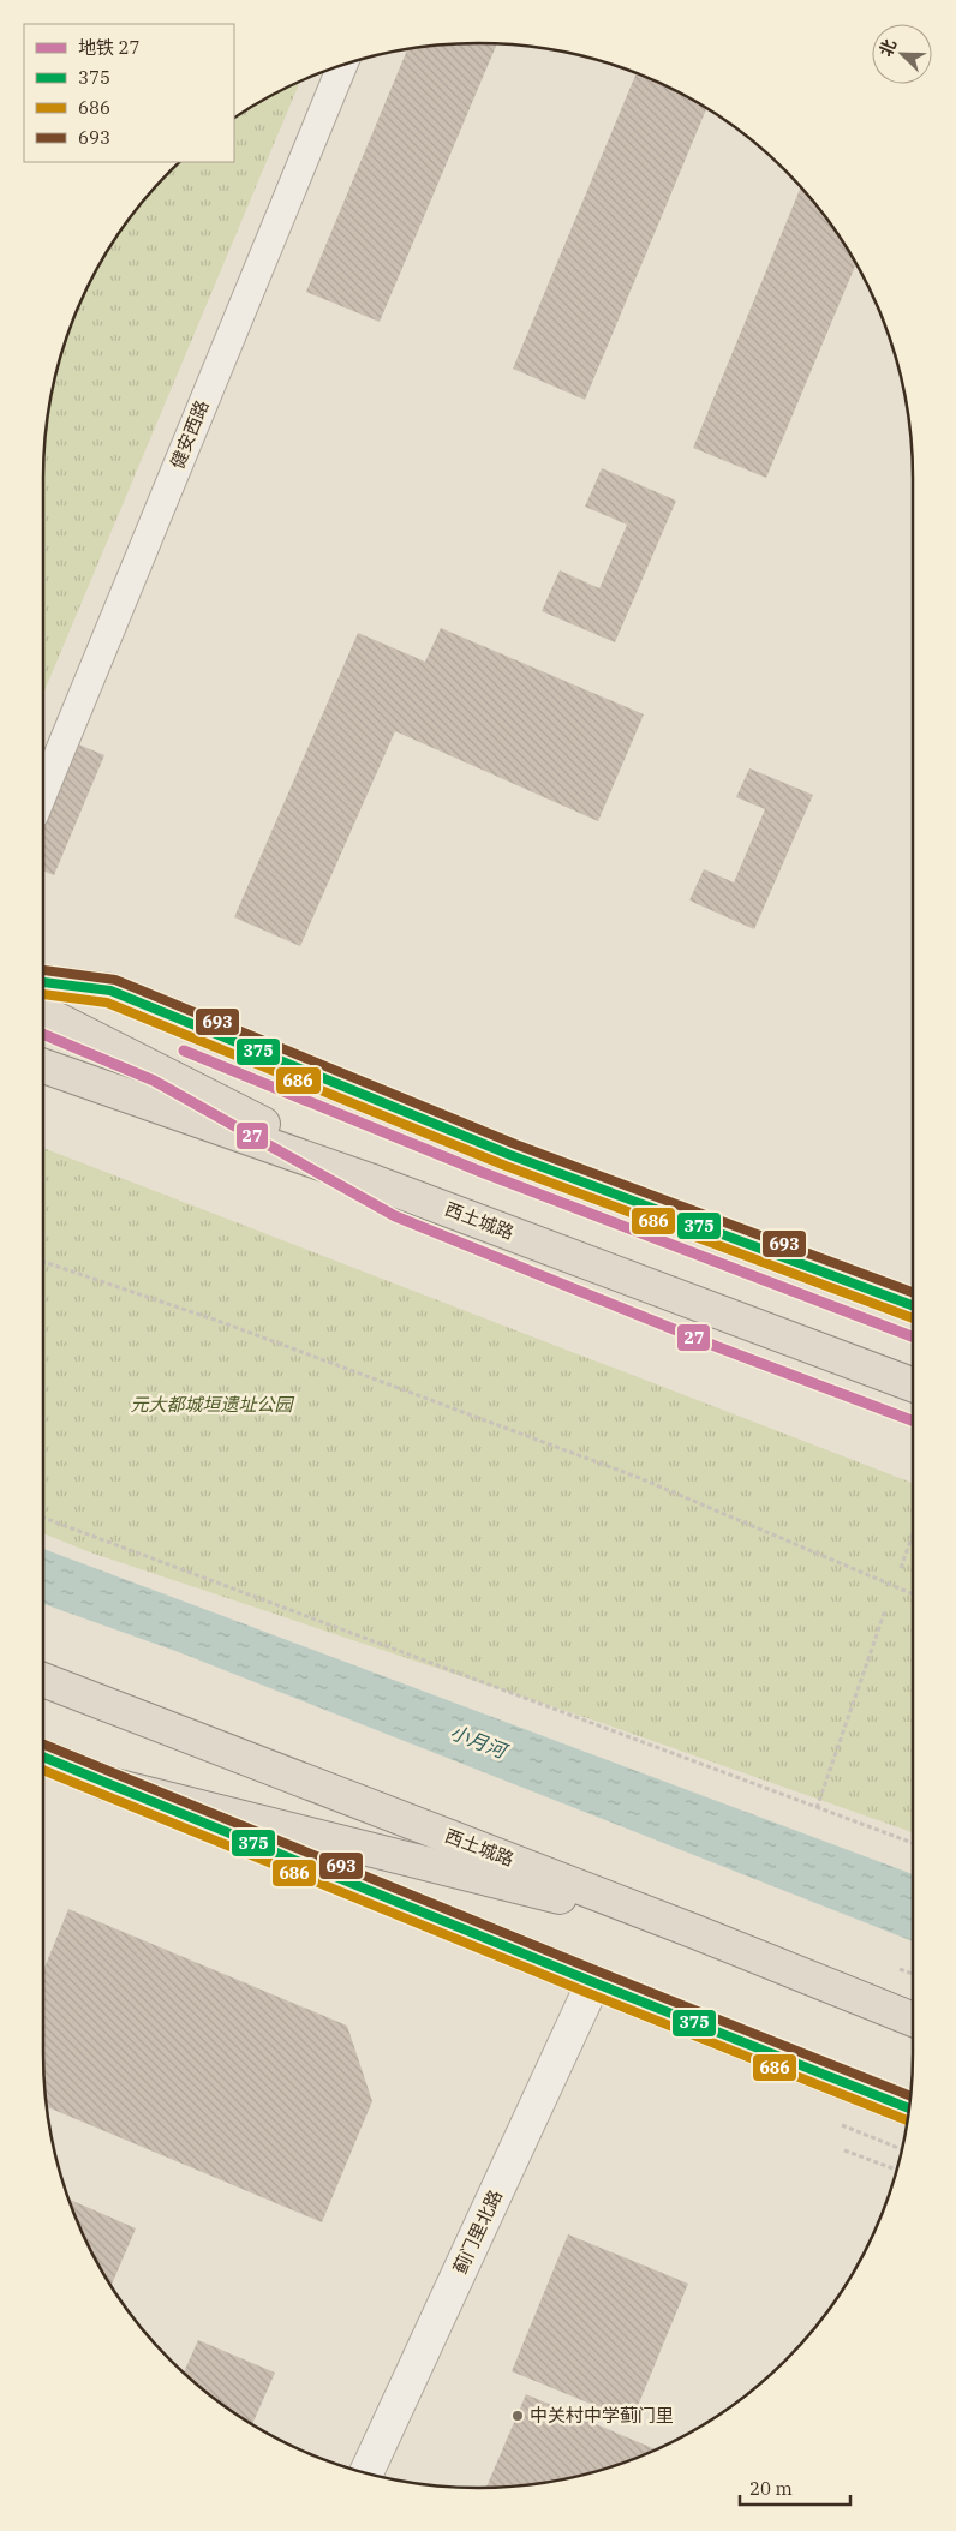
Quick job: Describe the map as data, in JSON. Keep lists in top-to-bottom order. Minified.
{"streets":{"highway":["西土城路"],"street":["健安西路","蓟门里北路"]},"water":["小月河"],"parks":["元大都城垣遗址公园"],"places":["中关村中学蓟门里"],"lines":["transit line 693","transit line 375","transit line 686","metro line 27"],"legend":["地铁 27","375","686","693"],"scale_bar":"20 m","north":"top left"}
